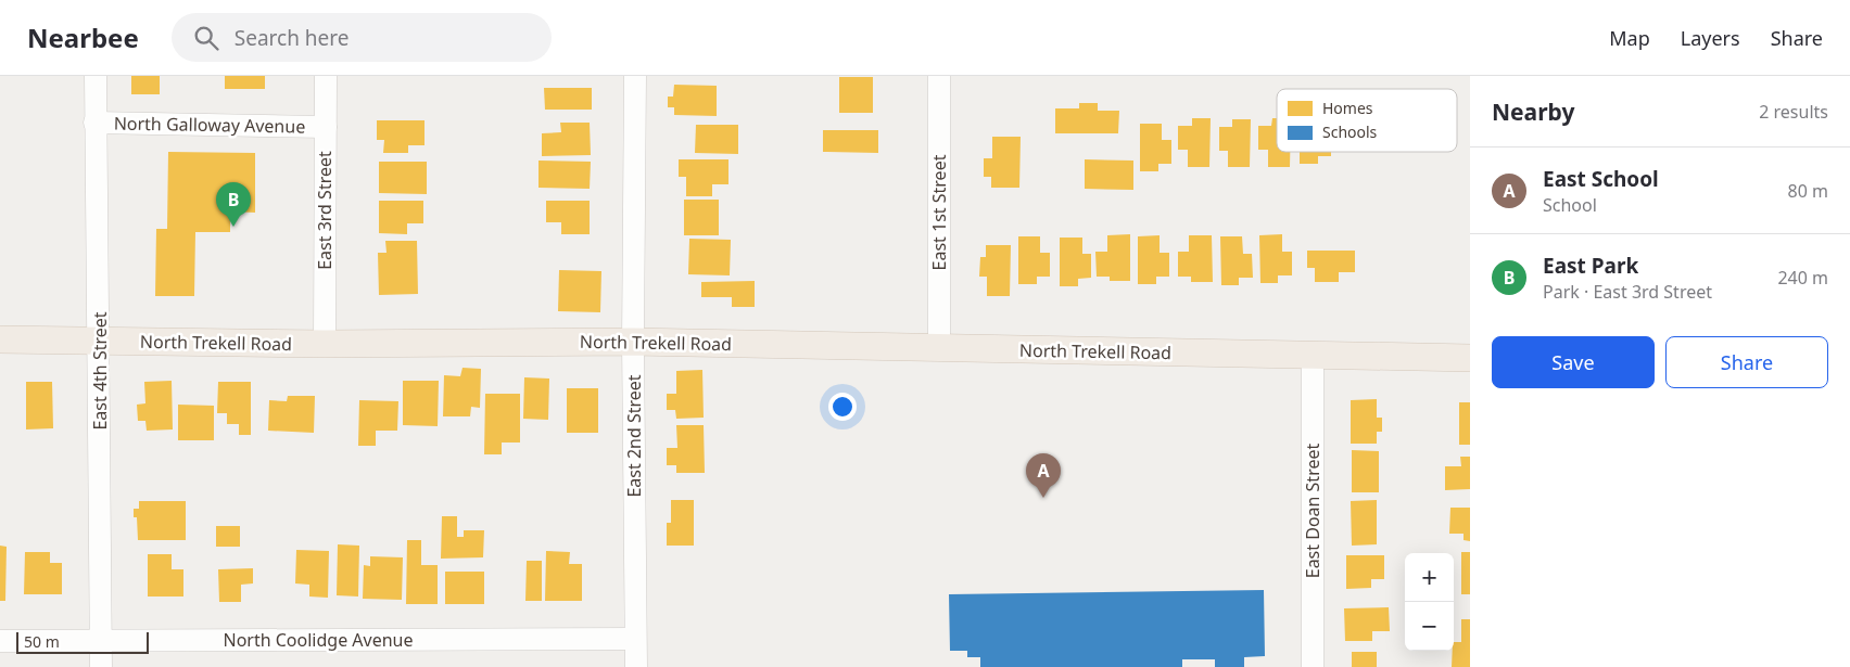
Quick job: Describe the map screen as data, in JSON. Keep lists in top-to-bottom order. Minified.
{"streets":{"main road":["North Trekell Road"],"street":["North Galloway Avenue","East 3rd Street","East 1st Street","East 4th Street","East 2nd Street","East Doan Street","North Coolidge Avenue"]},"crossings":[["North Galloway Avenue","East 3rd Street"],["North Galloway Avenue","East 4th Street"],["East 3rd Street","North Trekell Road"],["East 1st Street","North Trekell Road"],["North Trekell Road","East 4th Street"],["North Trekell Road","East 2nd Street"],["North Trekell Road","East Doan Street"],["East 4th Street","North Coolidge Avenue"],["East 2nd Street","North Coolidge Avenue"]],"legend":["Homes","Schools"],"scale_bar":"50 m","page":{"header":"Nearbee","search":"Search here","nav":["Map","Layers","Share"],"heading":["Nearby","2 results"],"list":[{"mark":"A","name":"East School","note":"School","value":"80 m"},{"mark":"B","name":"East Park","note":"Park · East 3rd Street","value":"240 m"}],"pins":["B","A"],"buttons":["Save","Share"],"map_buttons":["+","−"],"scale":"50 m"}}
